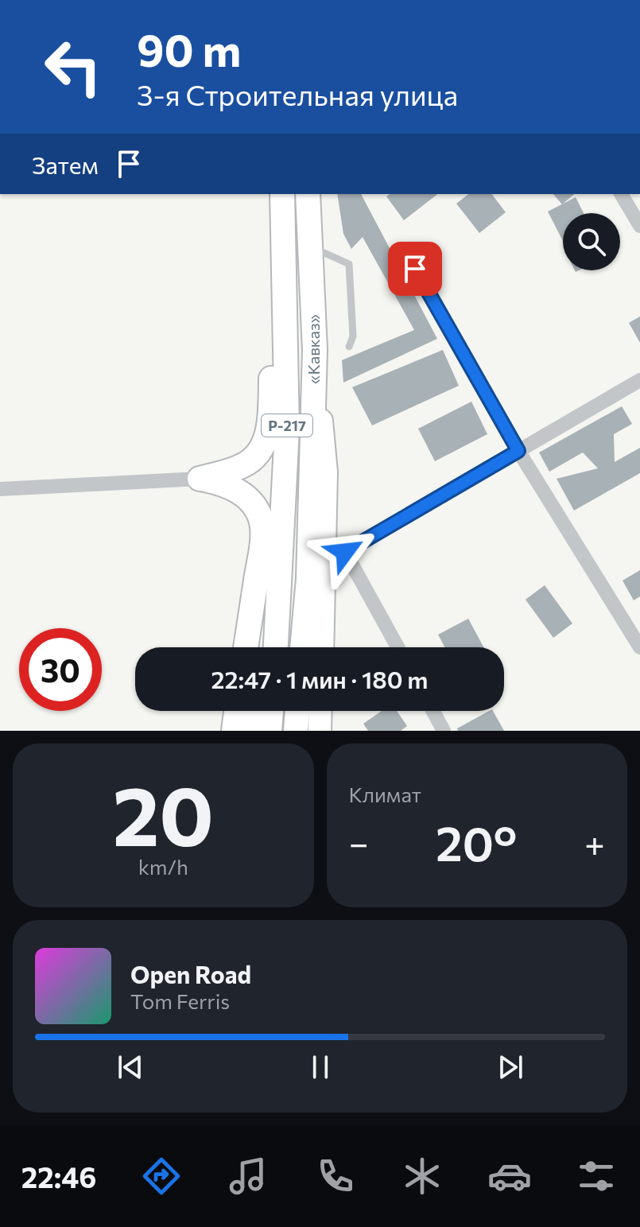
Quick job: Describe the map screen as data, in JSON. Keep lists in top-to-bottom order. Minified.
{"streets":{"highway":["«Кавказ»","Р-217"]},"crossings":[["«Кавказ»","Р-217"]],"page":{"turn":["90 m","3-я Строительная улица"],"then":"Затем","limit":"30","trip":"22:47 · 1 мин · 180 m","tile":[["20","km/h"],"Климат"],"heat":["−","20°","+"],"song":["Open Road","Tom Ferris"],"tabs":"22:46"}}
